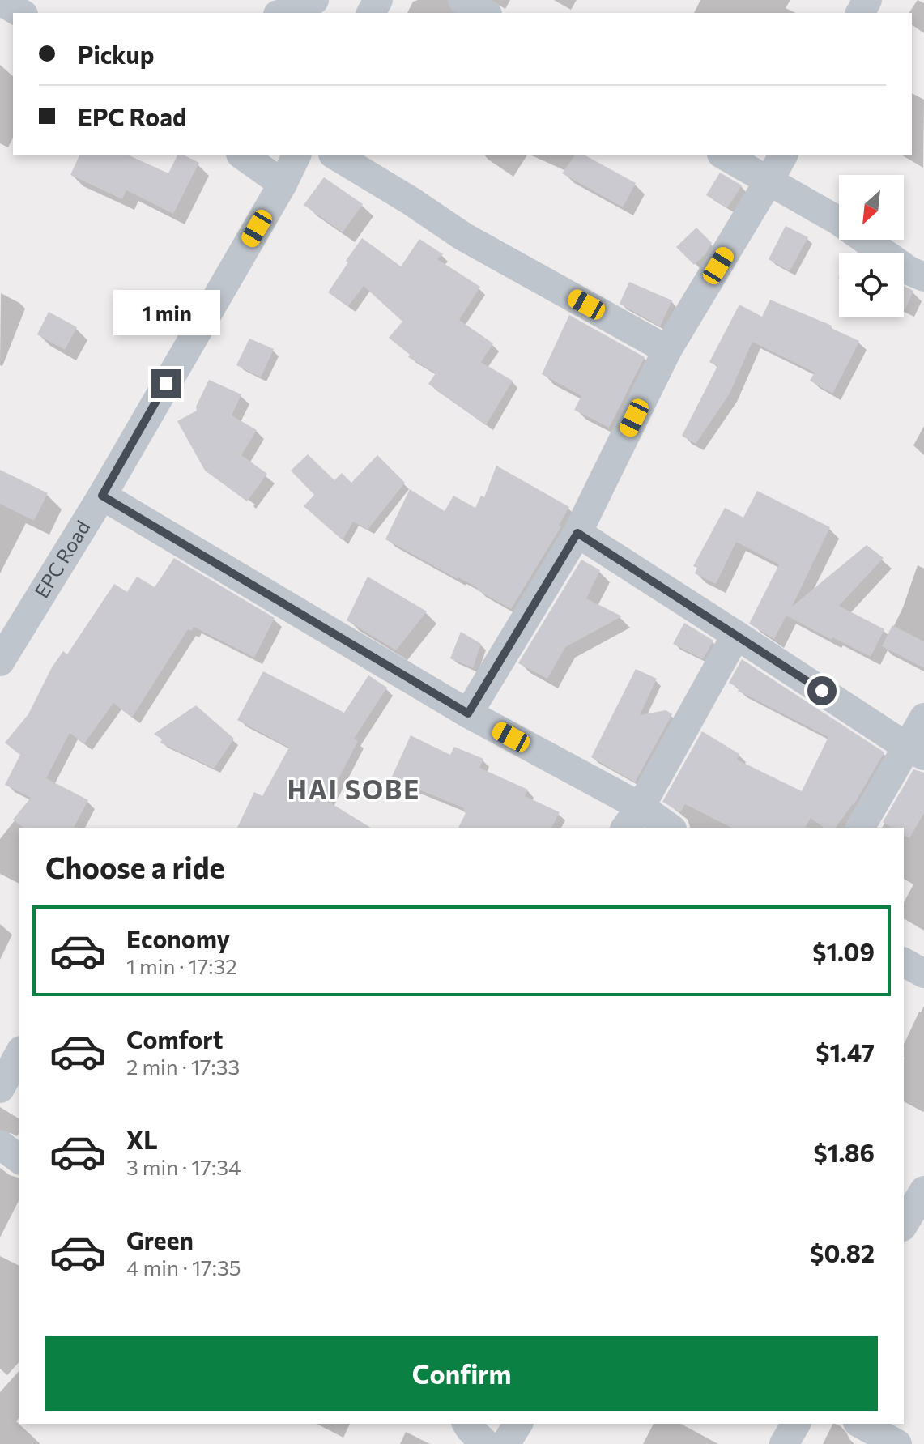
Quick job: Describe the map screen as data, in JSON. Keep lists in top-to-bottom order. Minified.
{"streets":{"street":["EPC Road"]},"districts":["HAI SOBE"],"north":"bottom left","page":{"banner":["Pickup","EPC Road"],"bubble":"1 min","heading":"Choose a ride","list":[{"name":"Economy","note":"1 min · 17:32","value":"$1.09"},{"name":"Comfort","note":"2 min · 17:33","value":"$1.47"},{"name":"XL","note":"3 min · 17:34","value":"$1.86"},{"name":"Green","note":"4 min · 17:35","value":"$0.82"}],"buttons":"Confirm"}}
